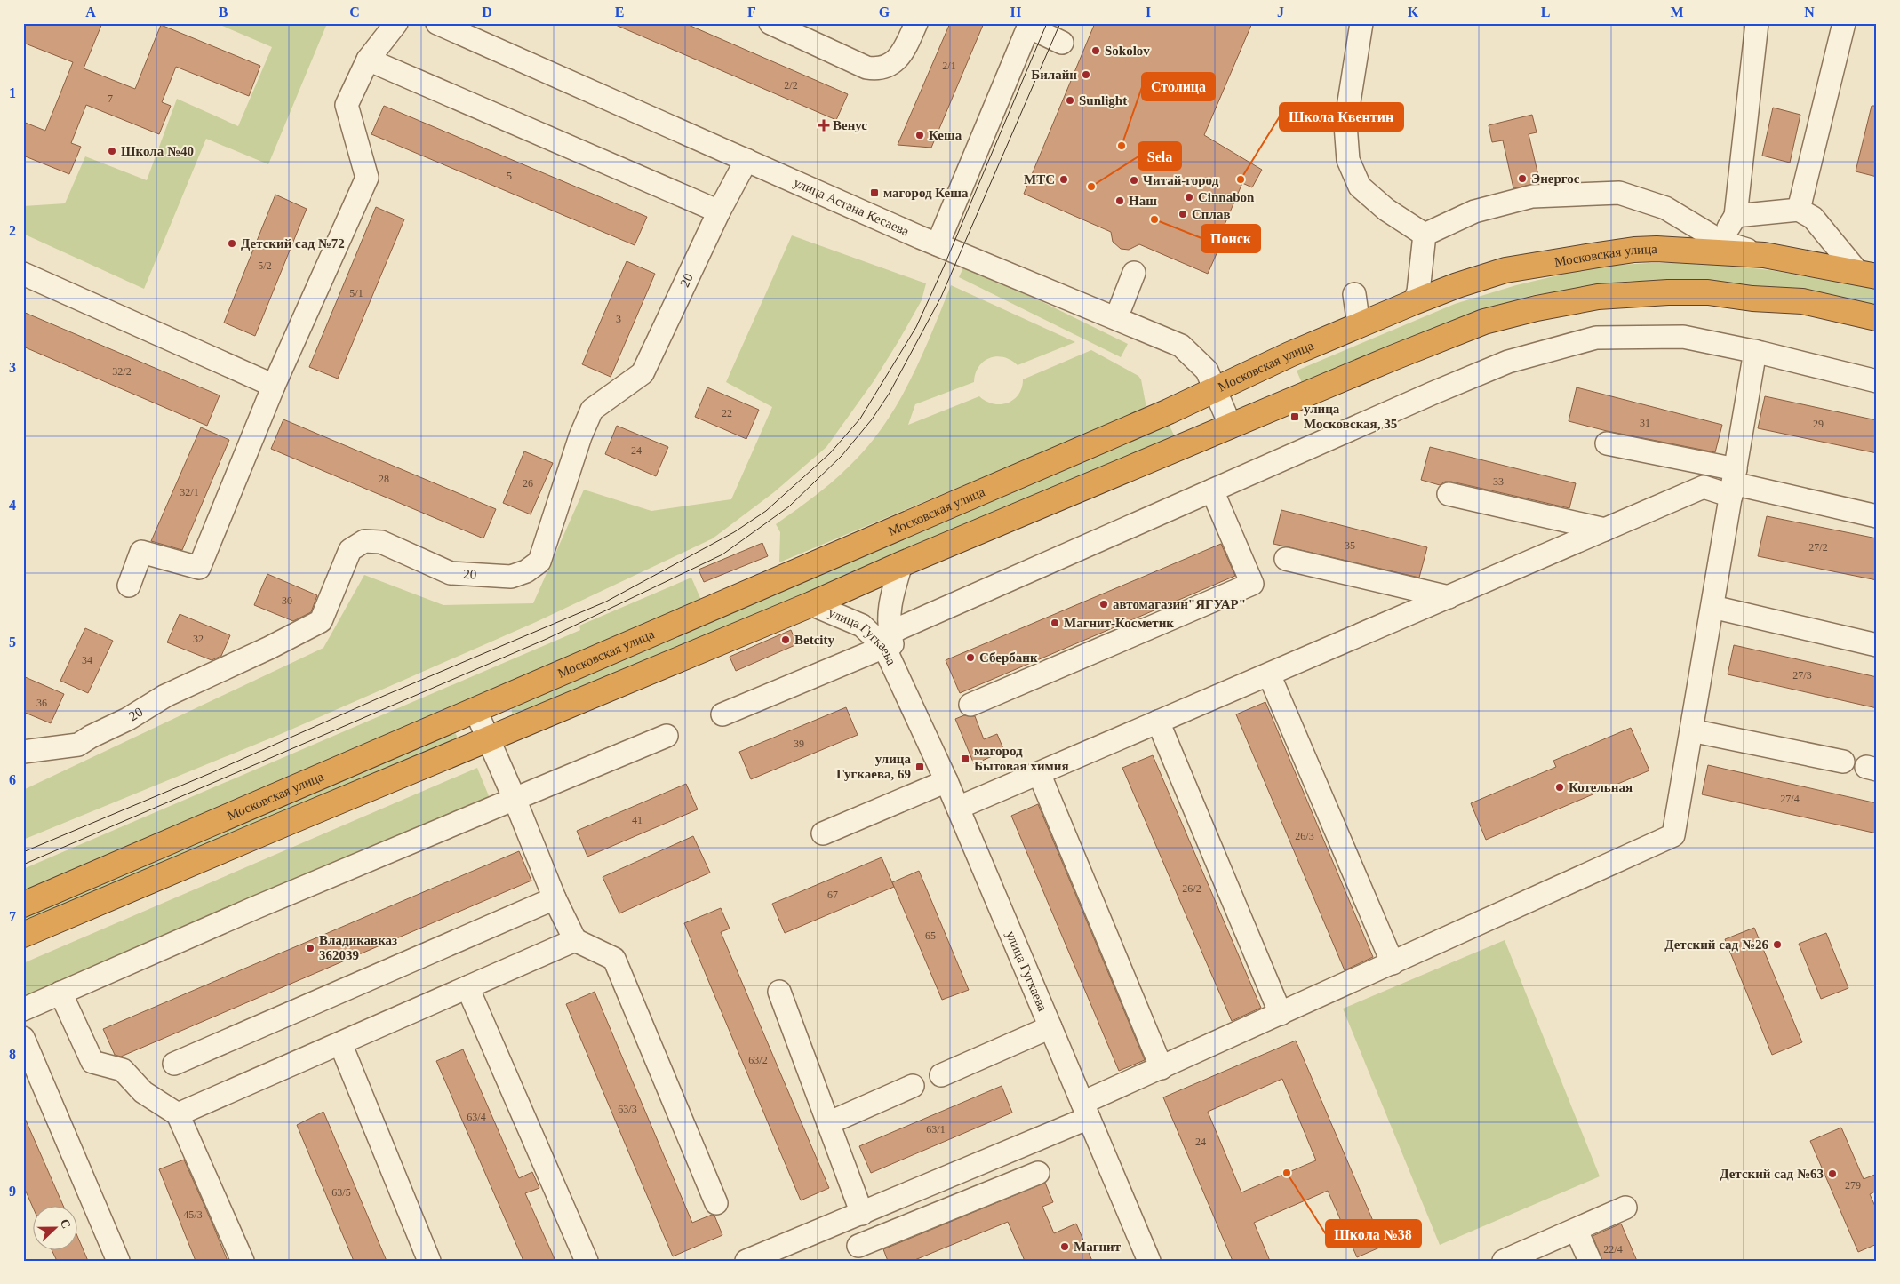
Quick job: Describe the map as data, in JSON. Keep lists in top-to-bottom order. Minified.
{"streets":{"highway":["Московская улица"],"street":["улица Астана Кесаева","20","улица Гугкаева"]},"crossings":[["улица Астана Кесаева","Московская улица"],["улица Астана Кесаева","20"]],"places":{"other":["Sokolov","Билайн","Sunlight","Кеша","Столица","Школа №40","Энергос","МТС","Школа Квентин","Читай-город","Sela","Cinnabon","Наш","Сплав","Поиск","Детский сад №72","автомагазин\"ЯГУАР\"","Магнит-Косметик","Betcity","Сбербанк","Котельная","Детский сад №26","Владикавказ 362039","Школа №38","Детский сад №63","Магнит"],"health":["Венус"],"transit":["магород Кеша","улица Московская, 35","магород Бытовая химия","улица Гугкаева, 69"]},"house_numbers":["2/1","2/2","7","5","5/2","5/1","3","32/2","22","31","29","24","28","33","26","32/1","35","27/2","30","32","34","27/3","36","39","27/4","41","26/3","26/2","67","65","63/2","63/3","63/4","63/1","24","279","63/5","45/3","22/4"],"north":"right","grid":{"columns":["A","B","C","D","E","F","G","H","I","J","K","L","M","N"],"rows":["1","2","3","4","5","6","7","8","9"]}}
